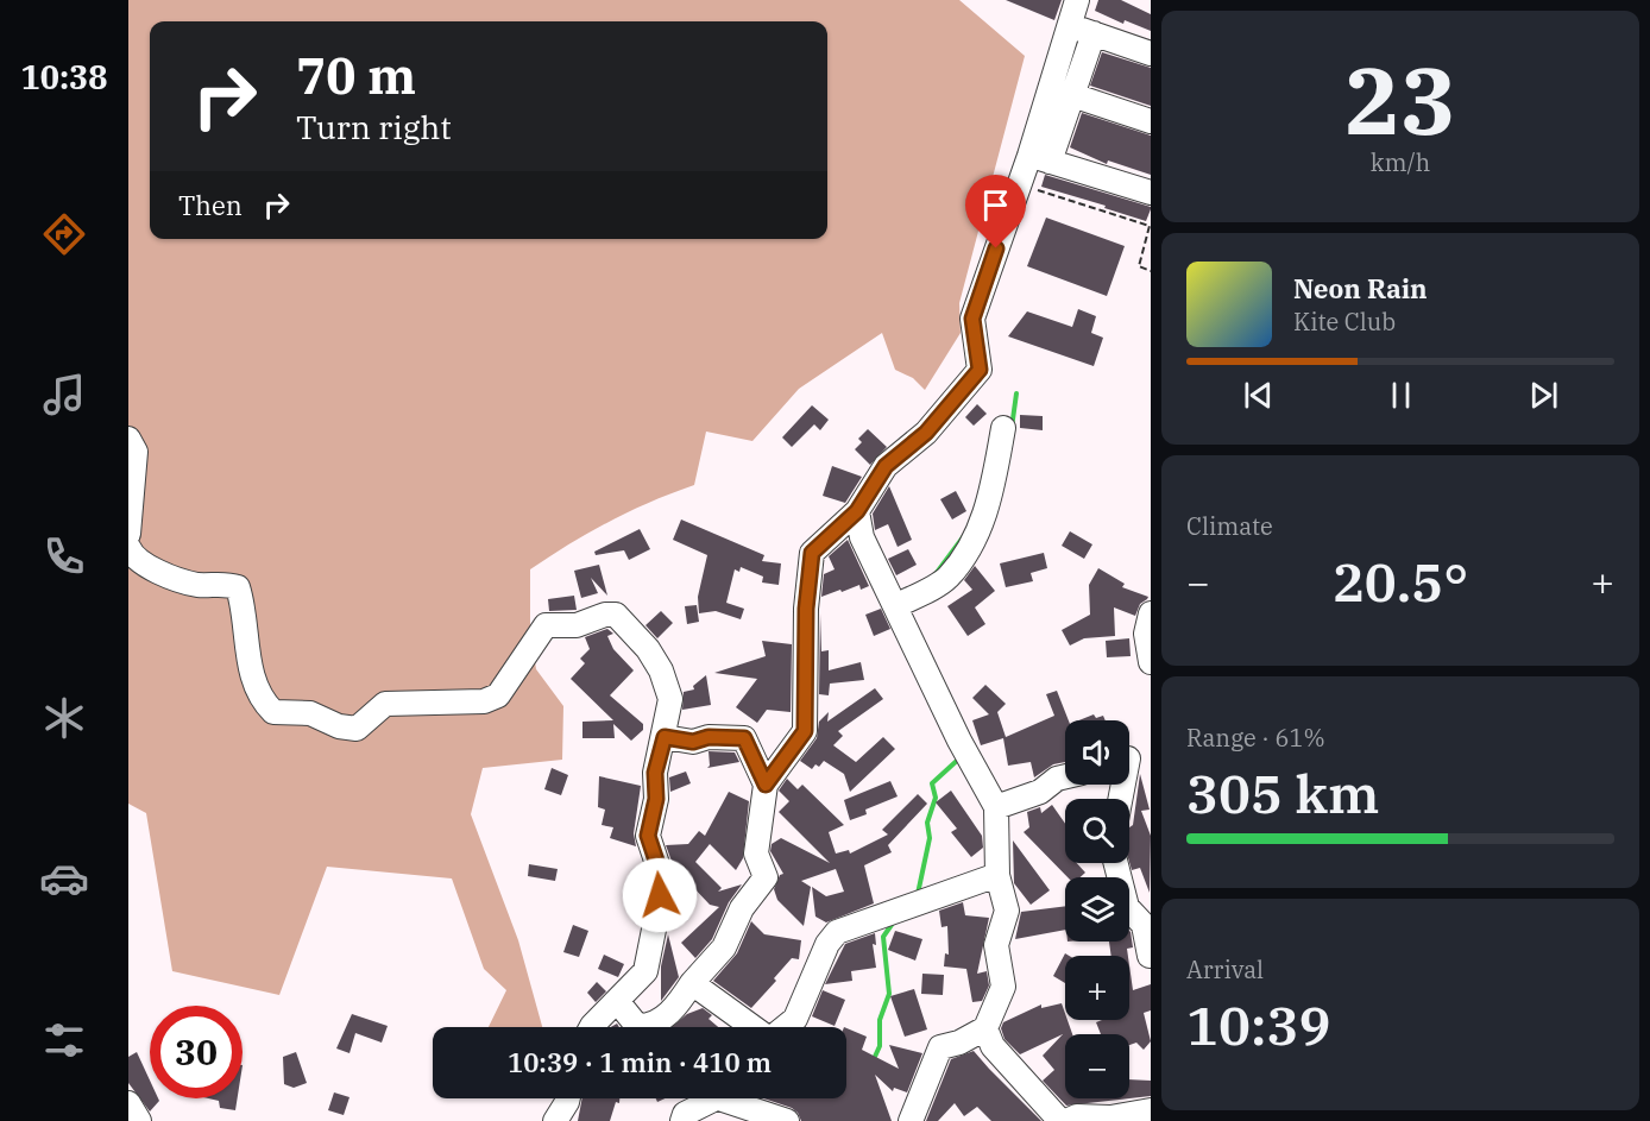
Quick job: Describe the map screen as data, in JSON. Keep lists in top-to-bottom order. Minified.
{"page":{"tabs":"10:38","tile":[["23","km/h"],"Climate",["Range · 61%","305 km"],["Arrival","10:39"]],"turn":["70 m","Turn right"],"then":"Then","song":["Neon Rain","Kite Club"],"heat":["−","20.5°","+"],"map_buttons":["+","−"],"limit":"30","trip":"10:39 · 1 min · 410 m"}}
